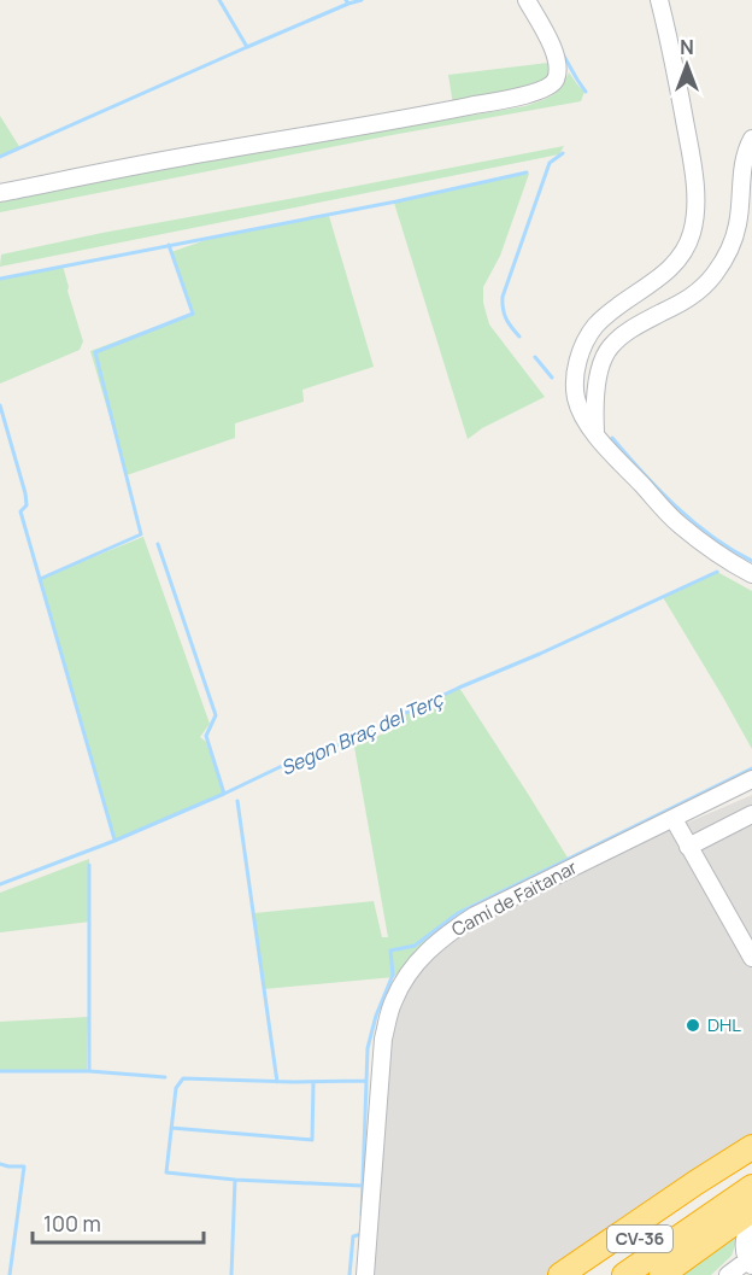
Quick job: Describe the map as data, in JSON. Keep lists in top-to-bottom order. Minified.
{"streets":{"highway":["CV-36"],"street":["Camí de Faitanar"]},"water":["Segon Braç del Terç"],"places":["DHL"],"scale_bar":"100 m","north":"top"}
